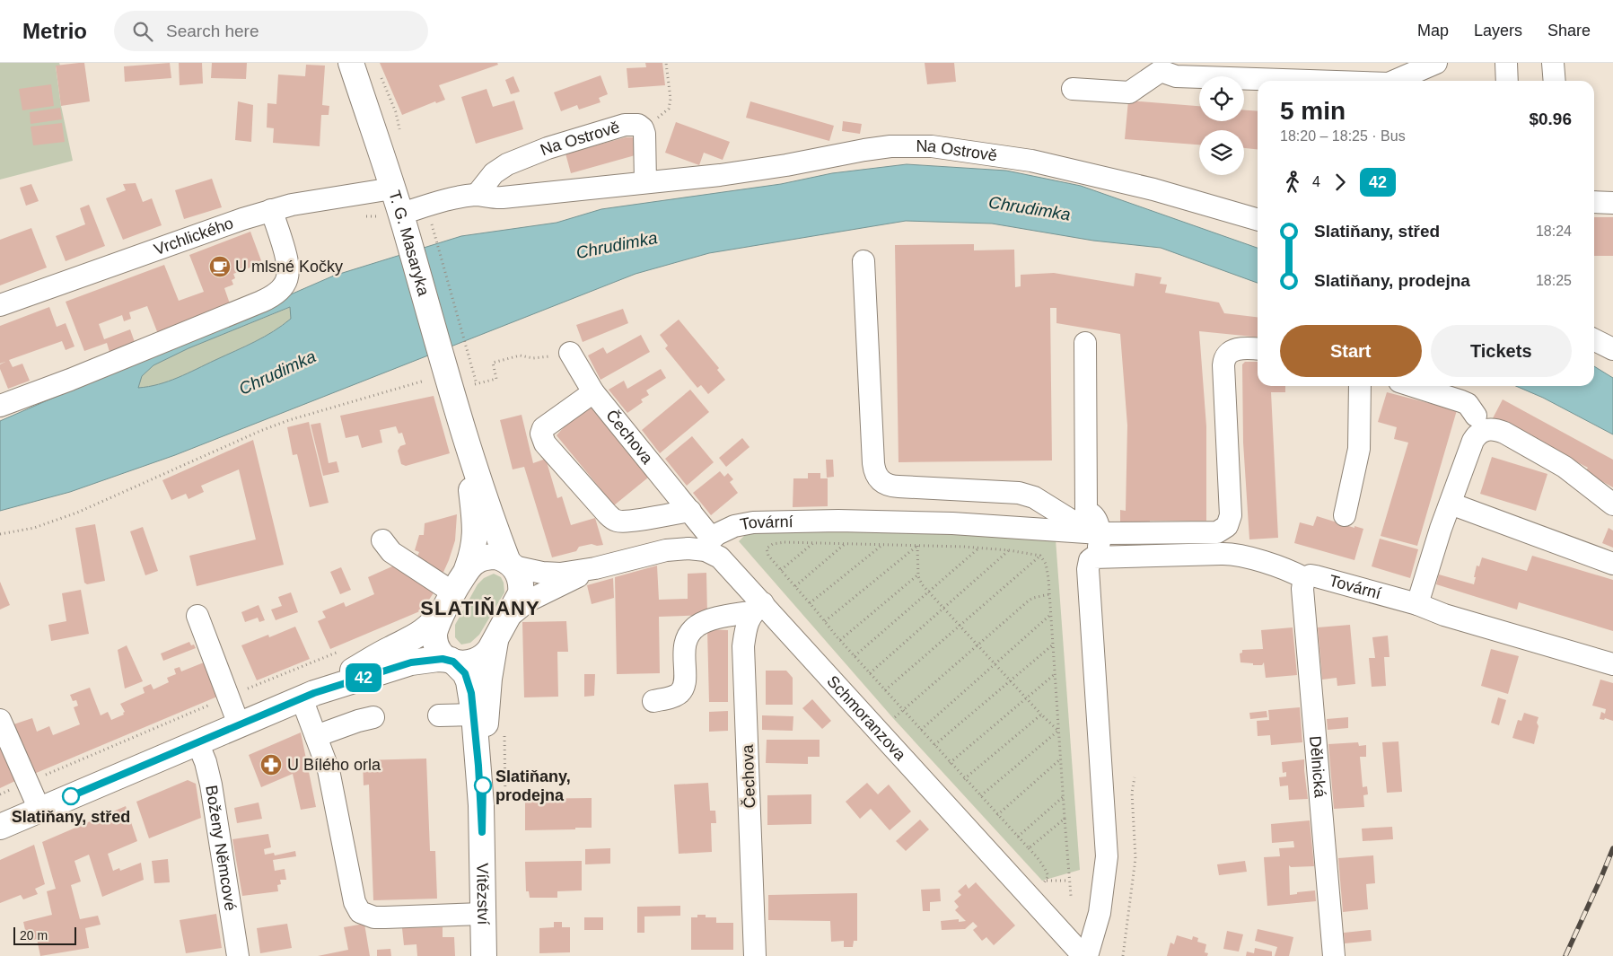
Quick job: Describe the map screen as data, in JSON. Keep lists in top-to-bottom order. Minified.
{"streets":{"main road":["T. G. Masaryka","Vítězství"],"street":["Na Ostrově","Vrchlického","Čechova","Tovární","Schmoranzova","Dělnická","Boženy Němcové"]},"crossings":[["Na Ostrově","T. G. Masaryka"],["Vrchlického","T. G. Masaryka"],["T. G. Masaryka","Boženy Němcové"],["T. G. Masaryka","Vítězství"],["Čechova","Tovární"],["Čechova","Schmoranzova"],["Tovární","Schmoranzova"],["Tovární","Dělnická"]],"districts":["SLATIŇANY"],"water":["Chrudimka"],"places":{"cafe":["U mlsné Kočky"],"pharmacy":["U Bílého orla"],"other":["Slatiňany, prodejna","Slatiňany, střed"]},"lines":["bus line 42"],"scale_bar":"20 m","page":{"header":"Metrio","search":"Search here","nav":["Map","Layers","Share"],"on_map":"42","heading":["5 min","18:20 – 18:25 · Bus","$0.96"],"legs":["4","42"],"list":[{"name":"Slatiňany, střed","value":"18:24"},{"name":"Slatiňany, prodejna","value":"18:25"}],"buttons":["Start","Tickets"],"scale":"20 m"}}
